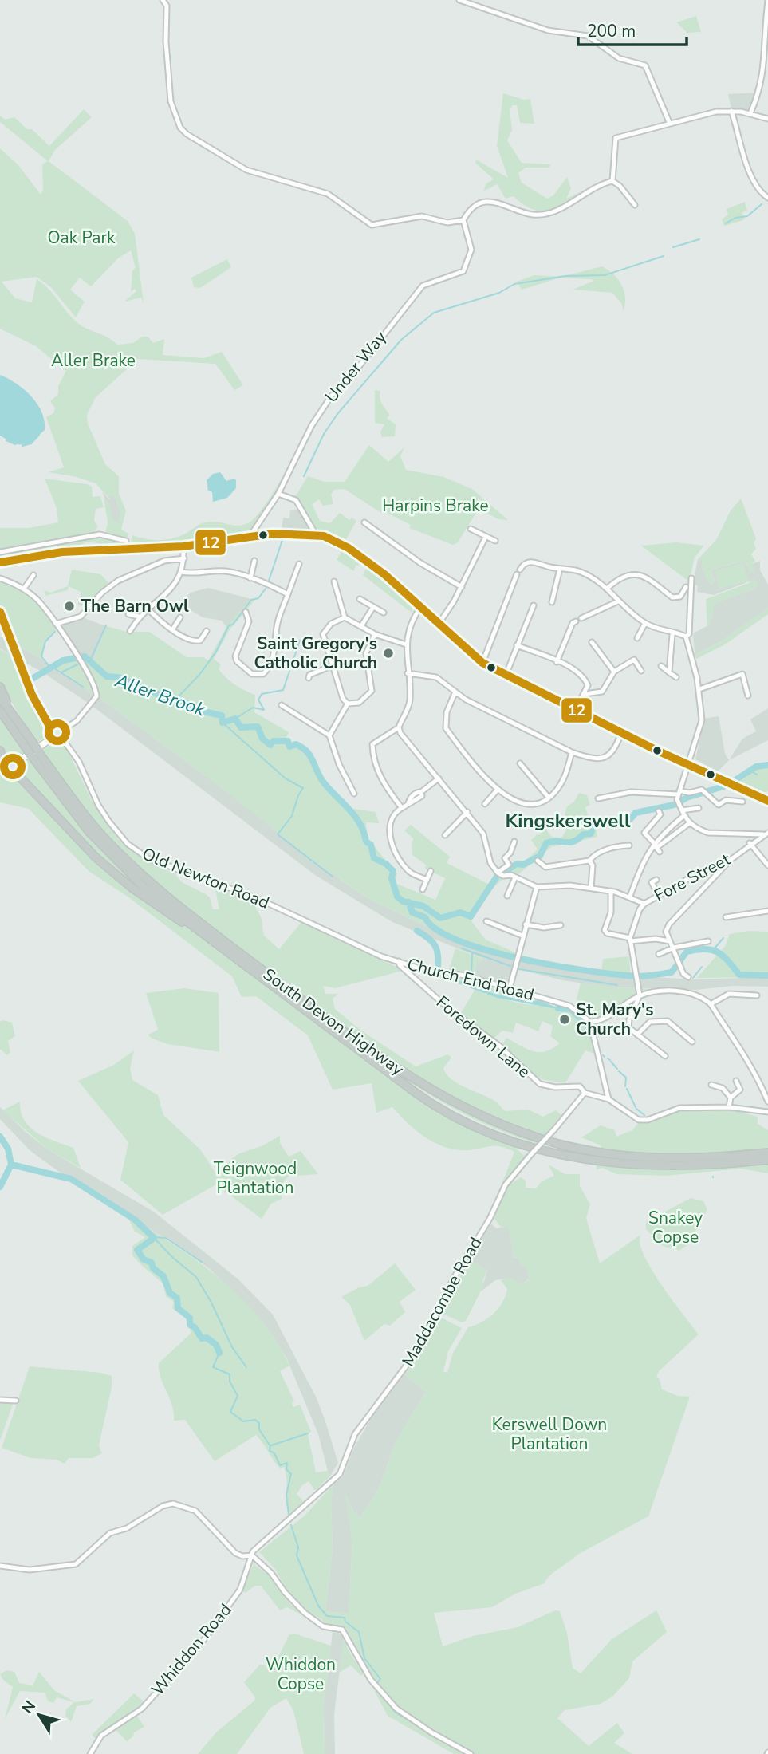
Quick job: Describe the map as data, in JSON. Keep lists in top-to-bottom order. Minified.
{"streets":{"highway":["South Devon Highway"],"street":["Under Way","Fore Street","Old Newton Road","Church End Road","Foredown Lane","Maddacombe Road","Whiddon Road"]},"crossings":[["Old Newton Road","Church End Road"],["Old Newton Road","Foredown Lane"],["Church End Road","Foredown Lane"],["Foredown Lane","Maddacombe Road"],["Maddacombe Road","Whiddon Road"]],"districts":["Kingskerswell"],"water":["Aller Brook"],"parks":["Oak Park","Aller Brake","Harpins Brake","Teignwood Plantation","Snakey Copse","Kerswell Down Plantation","Whiddon Copse"],"places":["The Barn Owl","Saint Gregory's Catholic Church","St. Mary's Church"],"lines":["transit line 12"],"scale_bar":"200 m","north":"top left"}
